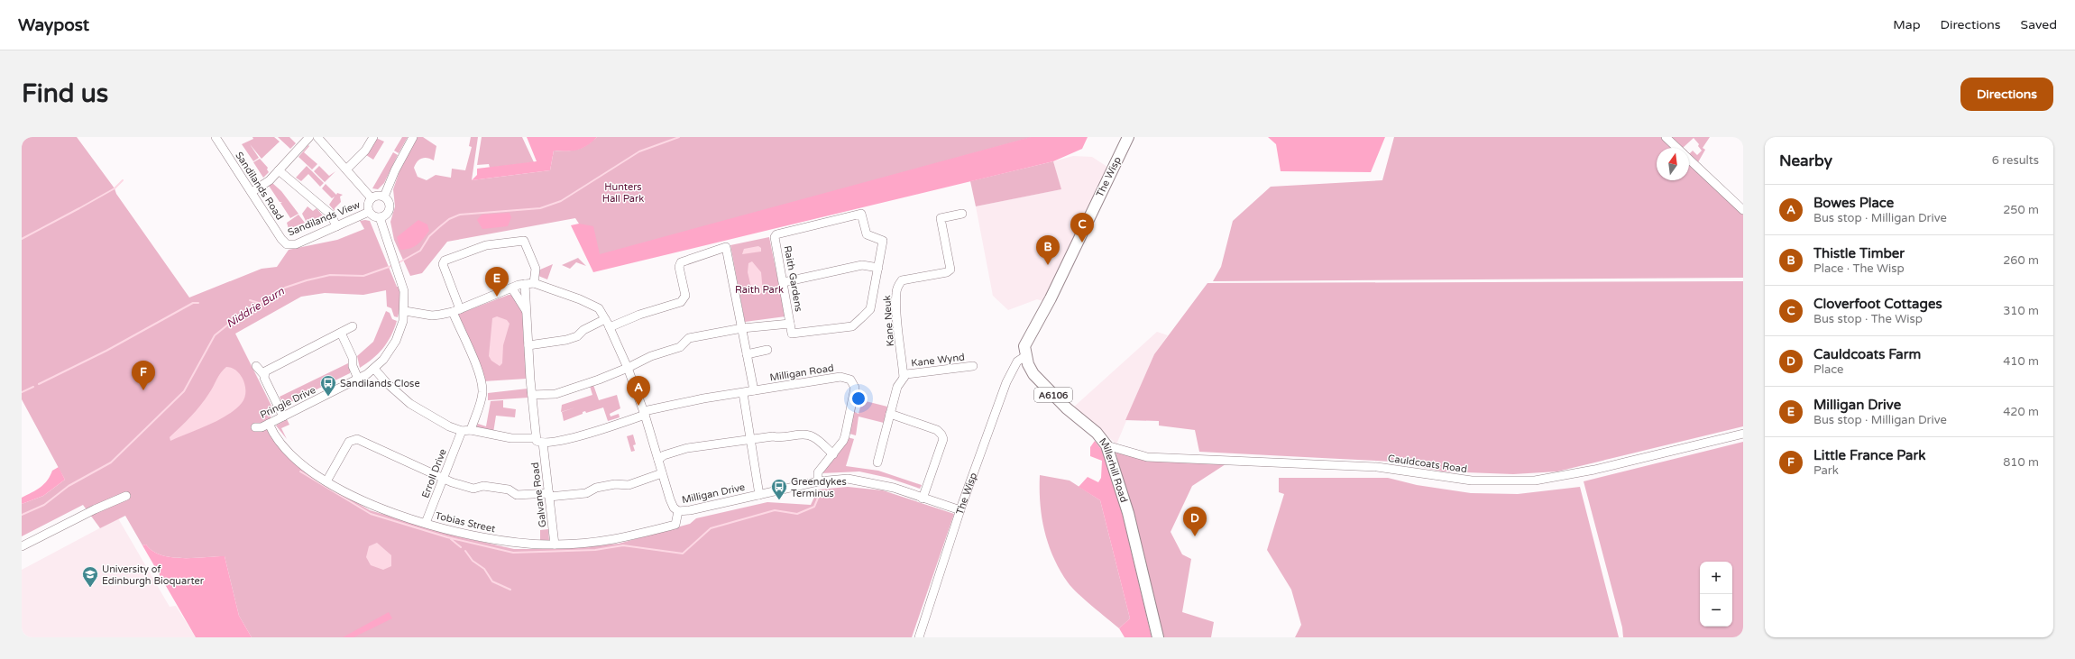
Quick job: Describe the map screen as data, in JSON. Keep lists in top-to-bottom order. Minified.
{"streets":{"main road":["The Wisp","A6106","Millerhill Road"],"street":["Sandilands Road","Sandilands View","Raith Gardens","Kane Neuk","Kane Wynd","Milligan Road","Pringle Drive","Cauldcoats Road","Erroll Drive","Milligan Drive","Galvane Road","Tobias Street"]},"crossings":[["The Wisp","Millerhill Road"],["Sandilands Road","Sandilands View"],["Sandilands View","Pringle Drive"],["Kane Neuk","Kane Wynd"],["Milligan Road","Milligan Drive"],["Milligan Road","Galvane Road"],["Pringle Drive","Milligan Drive"],["Pringle Drive","Tobias Street"],["Cauldcoats Road","Millerhill Road"],["Erroll Drive","Tobias Street"],["Milligan Drive","Tobias Street"],["Galvane Road","Tobias Street"]],"water":["Niddrie Burn"],"parks":["Hunters Hall Park","Raith Park"],"places":{"bus stop":["Sandilands Close","Greendykes Terminus"],"school or university":["University of Edinburgh Bioquarter"]},"north":"top","page":{"header":"Waypost","nav":["Map","Directions","Saved"],"buttons":"Directions","title":"Find us","heading":["Nearby","6 results"],"list":[{"mark":"A","name":"Bowes Place","note":"Bus stop · Milligan Drive","value":"250 m"},{"mark":"B","name":"Thistle Timber","note":"Place · The Wisp","value":"260 m"},{"mark":"C","name":"Cloverfoot Cottages","note":"Bus stop · The Wisp","value":"310 m"},{"mark":"D","name":"Cauldcoats Farm","note":"Place","value":"410 m"},{"mark":"E","name":"Milligan Drive","note":"Bus stop · Milligan Drive","value":"420 m"},{"mark":"F","name":"Little France Park","note":"Park","value":"810 m"}],"pins":["C","B","E","F","A","D"],"map_buttons":["+","−"]}}
